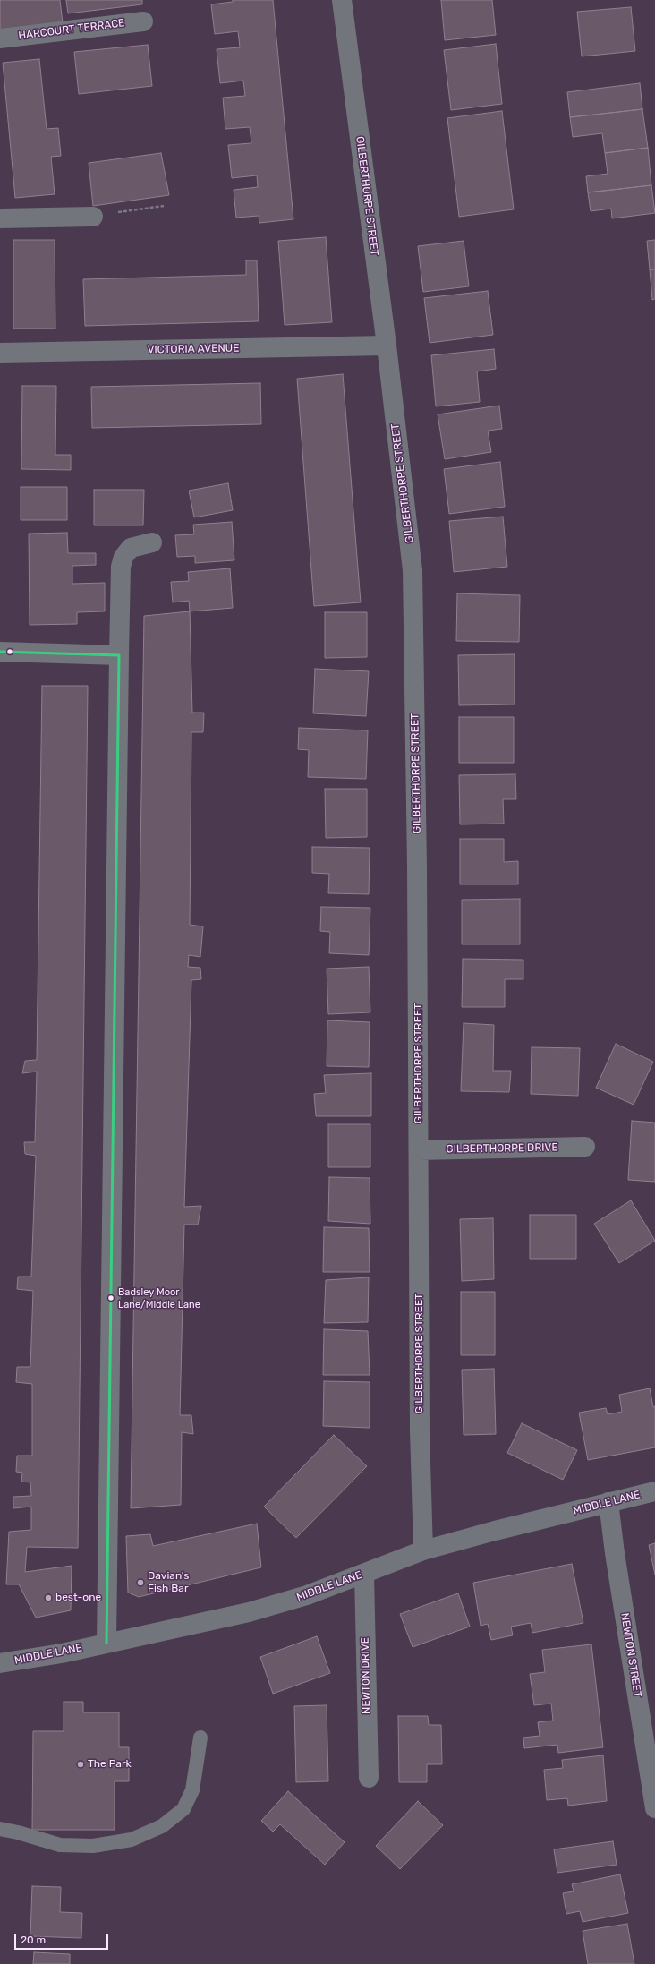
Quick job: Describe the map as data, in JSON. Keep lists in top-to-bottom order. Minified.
{"streets":{"street":["HARCOURT TERRACE","GILBERTHORPE STREET","VICTORIA AVENUE","GILBERTHORPE DRIVE","MIDDLE LANE","NEWTON STREET","NEWTON DRIVE"]},"crossings":[["GILBERTHORPE STREET","VICTORIA AVENUE"],["GILBERTHORPE STREET","GILBERTHORPE DRIVE"],["GILBERTHORPE STREET","MIDDLE LANE"],["MIDDLE LANE","NEWTON STREET"],["MIDDLE LANE","NEWTON DRIVE"]],"places":["Badsley Moor Lane/Middle Lane","Davian's Fish Bar","best-one","The Park"],"scale_bar":"20 m"}
